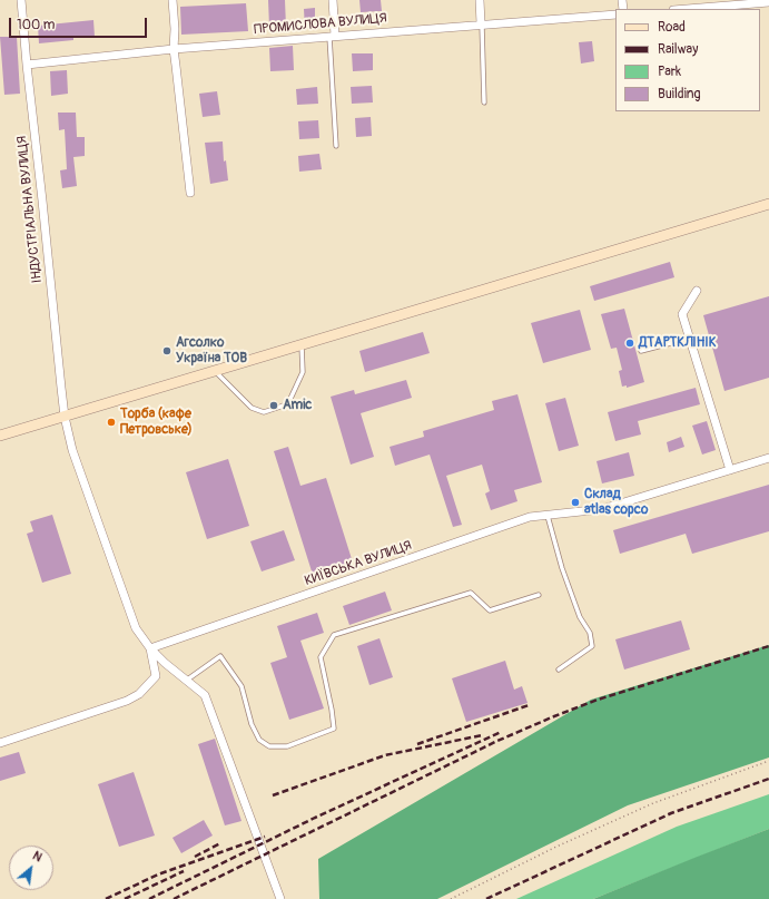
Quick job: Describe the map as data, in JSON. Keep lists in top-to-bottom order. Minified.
{"streets":{"street":["ПРОМИСЛОВА ВУЛИЦЯ","ІНДУСТРІАЛЬНА ВУЛИЦЯ","КИЇВСЬКА ВУЛИЦЯ"]},"crossings":[["ПРОМИСЛОВА ВУЛИЦЯ","ІНДУСТРІАЛЬНА ВУЛИЦЯ"],["ІНДУСТРІАЛЬНА ВУЛИЦЯ","КИЇВСЬКА ВУЛИЦЯ"]],"places":["ДТАРТКЛІНІК","Агсолко Україна ТОВ","Amic","Торба (кафе Петровське)","Склад atlas copco"],"legend":["Road","Railway","Park","Building"],"scale_bar":"100 m","north":"top right"}
